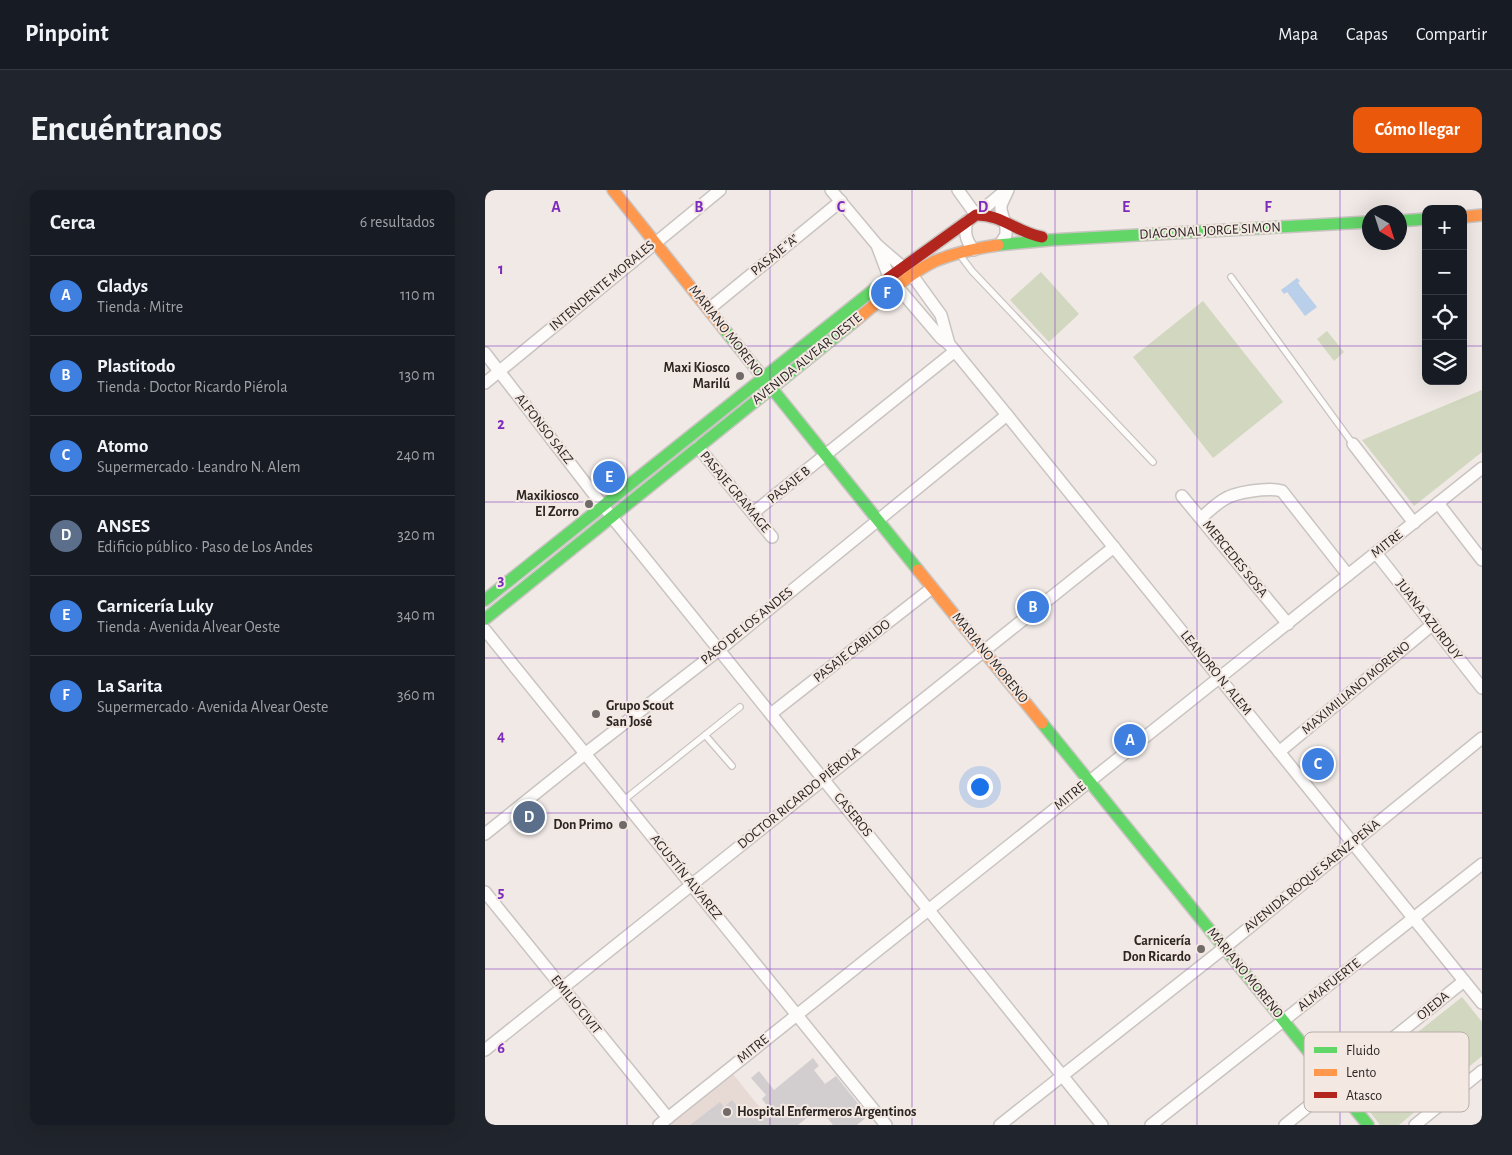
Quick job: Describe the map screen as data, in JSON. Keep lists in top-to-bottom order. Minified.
{"streets":{"main road":["DIAGONAL JORGE SIMON","MARIANO MORENO","AVENIDA ALVEAR OESTE"],"street":["PASAJE \"A\"","INTENDENTE MORALES","ALFONSO SAEZ","PASAJE B","PASAJE GRAMAGE","MITRE","MERCEDES SOSA","JUANA AZURDUY","PASO DE LOS ANDES","PASAJE CABILDO","LEANDRO N. ALEM","MAXIMILIANO MORENO","DOCTOR RICARDO PIÉROLA","CASEROS","AVENIDA ROQUE SAENZ PEÑA","AGUSTÍN ALVAREZ","ALMAFUERTE","EMILIO CIVIT","OJEDA"]},"crossings":[["DIAGONAL JORGE SIMON","AVENIDA ALVEAR OESTE"],["PASAJE \"A\"","MARIANO MORENO"],["PASAJE \"A\"","LEANDRO N. ALEM"],["INTENDENTE MORALES","MARIANO MORENO"],["INTENDENTE MORALES","ALFONSO SAEZ"],["MARIANO MORENO","AVENIDA ALVEAR OESTE"],["MARIANO MORENO","PASAJE B"],["MARIANO MORENO","MITRE"],["MARIANO MORENO","PASO DE LOS ANDES"],["MARIANO MORENO","PASAJE CABILDO"],["MARIANO MORENO","DOCTOR RICARDO PIÉROLA"],["MARIANO MORENO","AVENIDA ROQUE SAENZ PEÑA"],["MARIANO MORENO","ALMAFUERTE"],["AVENIDA ALVEAR OESTE","ALFONSO SAEZ"],["AVENIDA ALVEAR OESTE","PASAJE GRAMAGE"],["AVENIDA ALVEAR OESTE","LEANDRO N. ALEM"],["AVENIDA ALVEAR OESTE","CASEROS"],["ALFONSO SAEZ","CASEROS"],["PASAJE B","PASAJE GRAMAGE"],["PASAJE B","LEANDRO N. ALEM"],["MITRE","MERCEDES SOSA"],["MITRE","JUANA AZURDUY"],["MITRE","LEANDRO N. ALEM"],["MITRE","CASEROS"],["MITRE","AGUSTÍN ALVAREZ"],["MITRE","EMILIO CIVIT"],["JUANA AZURDUY","MAXIMILIANO MORENO"],["PASO DE LOS ANDES","LEANDRO N. ALEM"],["PASO DE LOS ANDES","CASEROS"],["PASO DE LOS ANDES","AGUSTÍN ALVAREZ"],["PASAJE CABILDO","CASEROS"],["LEANDRO N. ALEM","MAXIMILIANO MORENO"],["LEANDRO N. ALEM","DOCTOR RICARDO PIÉROLA"],["LEANDRO N. ALEM","AVENIDA ROQUE SAENZ PEÑA"],["LEANDRO N. ALEM","ALMAFUERTE"],["LEANDRO N. ALEM","OJEDA"],["DOCTOR RICARDO PIÉROLA","CASEROS"],["DOCTOR RICARDO PIÉROLA","AGUSTÍN ALVAREZ"],["DOCTOR RICARDO PIÉROLA","EMILIO CIVIT"],["CASEROS","AVENIDA ROQUE SAENZ PEÑA"]],"places":["Maxi Kiosco Marilú","Maxikiosco El Zorro","Grupo Scout San José","Don Primo","Carnicería Don Ricardo","Hospital Enfermeros Argentinos"],"legend":["Fluido","Lento","Atasco"],"north":"bottom right","page":{"header":"Pinpoint","nav":["Mapa","Capas","Compartir"],"buttons":"Cómo llegar","title":"Encuéntranos","heading":["Cerca","6 resultados"],"map_buttons":["+","−"],"list":[{"mark":"A","name":"Gladys","note":"Tienda · Mitre","value":"110 m"},{"mark":"B","name":"Plastitodo","note":"Tienda · Doctor Ricardo Piérola","value":"130 m"},{"mark":"C","name":"Atomo","note":"Supermercado · Leandro N. Alem","value":"240 m"},{"mark":"D","name":"ANSES","note":"Edificio público · Paso de Los Andes","value":"320 m"},{"mark":"E","name":"Carnicería Luky","note":"Tienda · Avenida Alvear Oeste","value":"340 m"},{"mark":"F","name":"La Sarita","note":"Supermercado · Avenida Alvear Oeste","value":"360 m"}],"pins":["F","E","B","A","C","D"]},"grid":{"columns":["A","B","C","D","E","F"],"rows":["1","2","3","4","5","6"]}}
